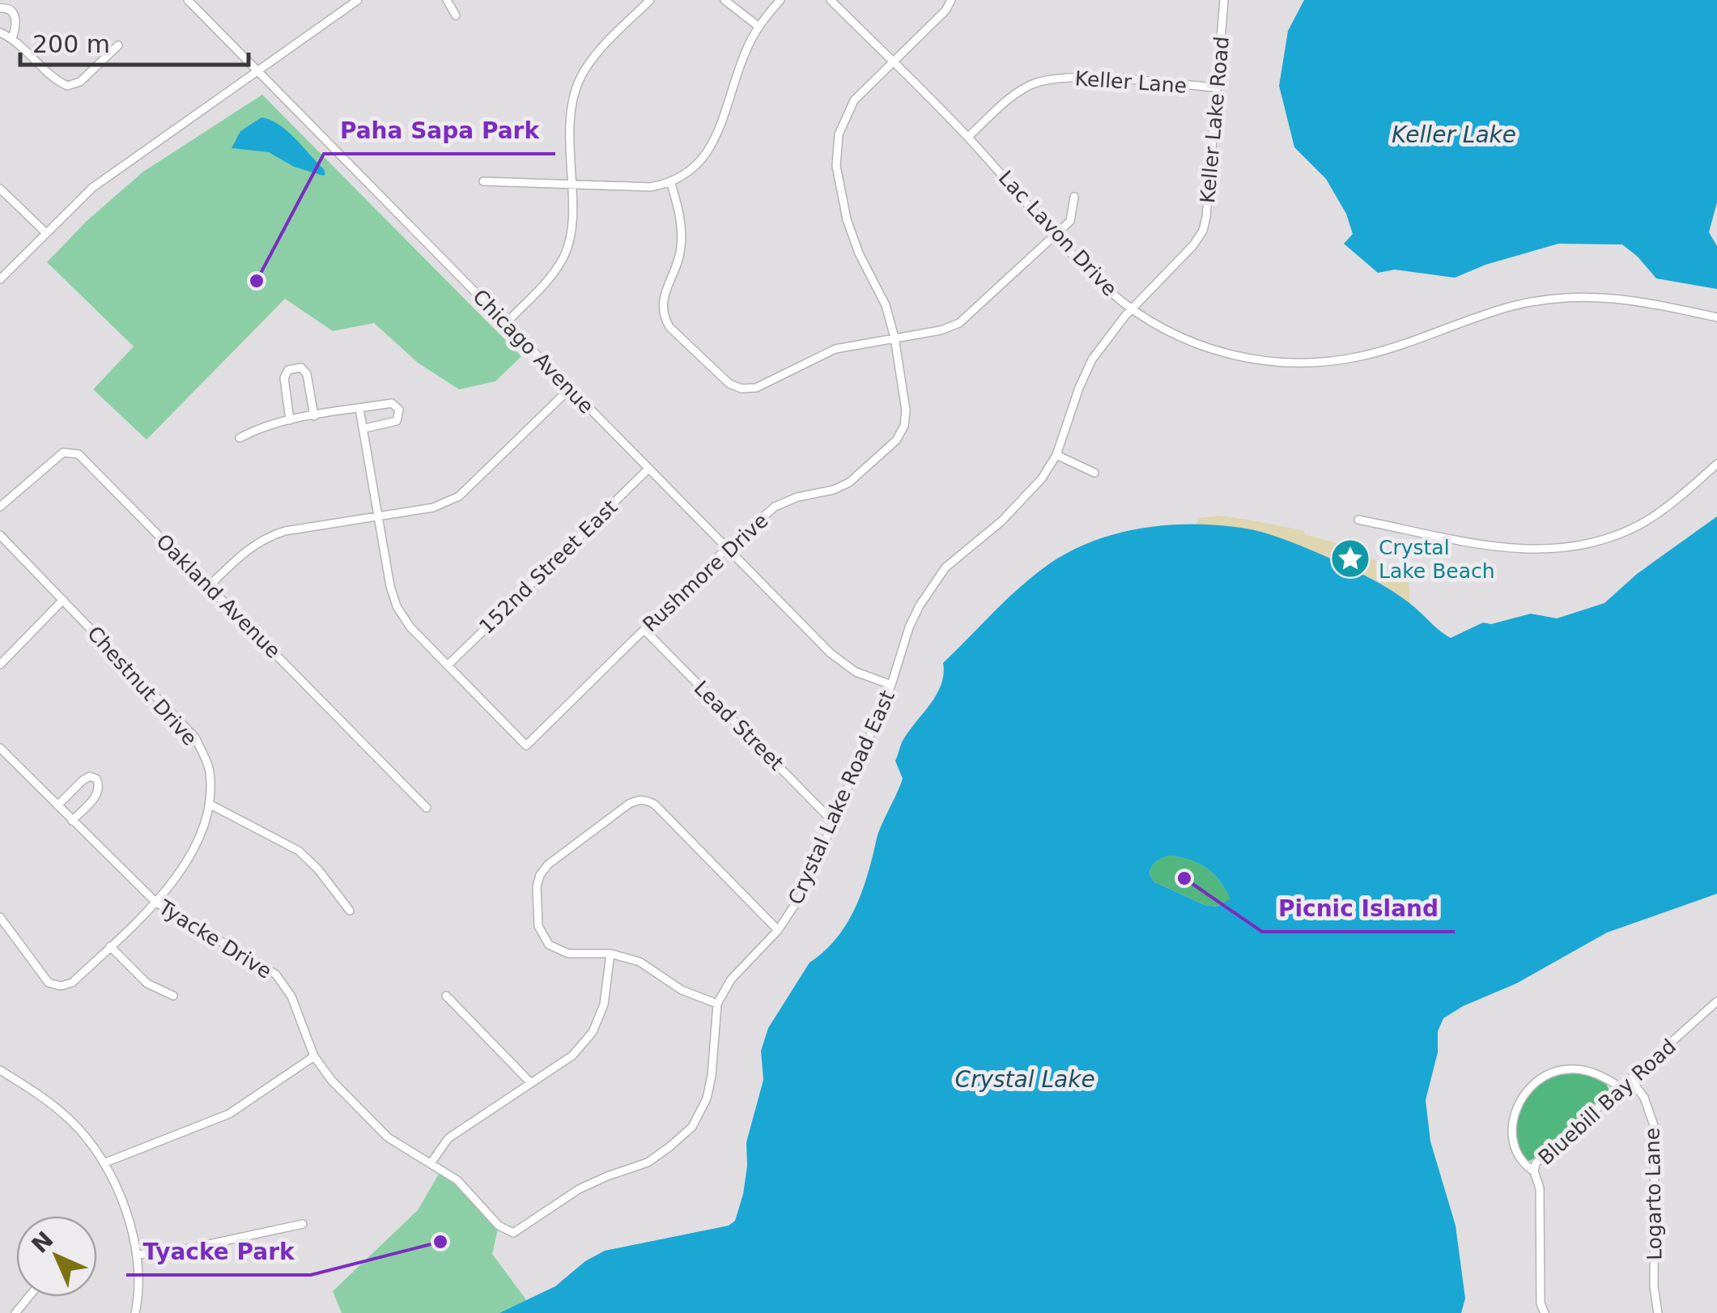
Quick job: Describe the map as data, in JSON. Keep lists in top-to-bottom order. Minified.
{"streets":{"street":["Keller Lane","Keller Lake Road","Lac Lavon Drive","Chicago Avenue","152nd Street East","Rushmore Drive","Oakland Avenue","Chestnut Drive","Lead Street","Crystal Lake Road East","Tyacke Drive","Bluebill Bay Road","Logarto Lane"]},"crossings":[["Keller Lane","Keller Lake Road"],["Keller Lane","Lac Lavon Drive"],["Keller Lake Road","Lac Lavon Drive"],["Keller Lake Road","Crystal Lake Road East"],["Lac Lavon Drive","Rushmore Drive"],["Lac Lavon Drive","Crystal Lake Road East"],["Chicago Avenue","152nd Street East"],["Chicago Avenue","Rushmore Drive"],["Chicago Avenue","Crystal Lake Road East"],["152nd Street East","Rushmore Drive"],["Rushmore Drive","Lead Street"],["Chestnut Drive","Tyacke Drive"],["Lead Street","Crystal Lake Road East"],["Crystal Lake Road East","Tyacke Drive"],["Bluebill Bay Road","Logarto Lane"]],"water":["Keller Lake","Crystal Lake"],"places":{"other":["Paha Sapa Park","Picnic Island","Tyacke Park"],"place":["Crystal Lake Beach"]},"scale_bar":"200 m","north":"top left"}
